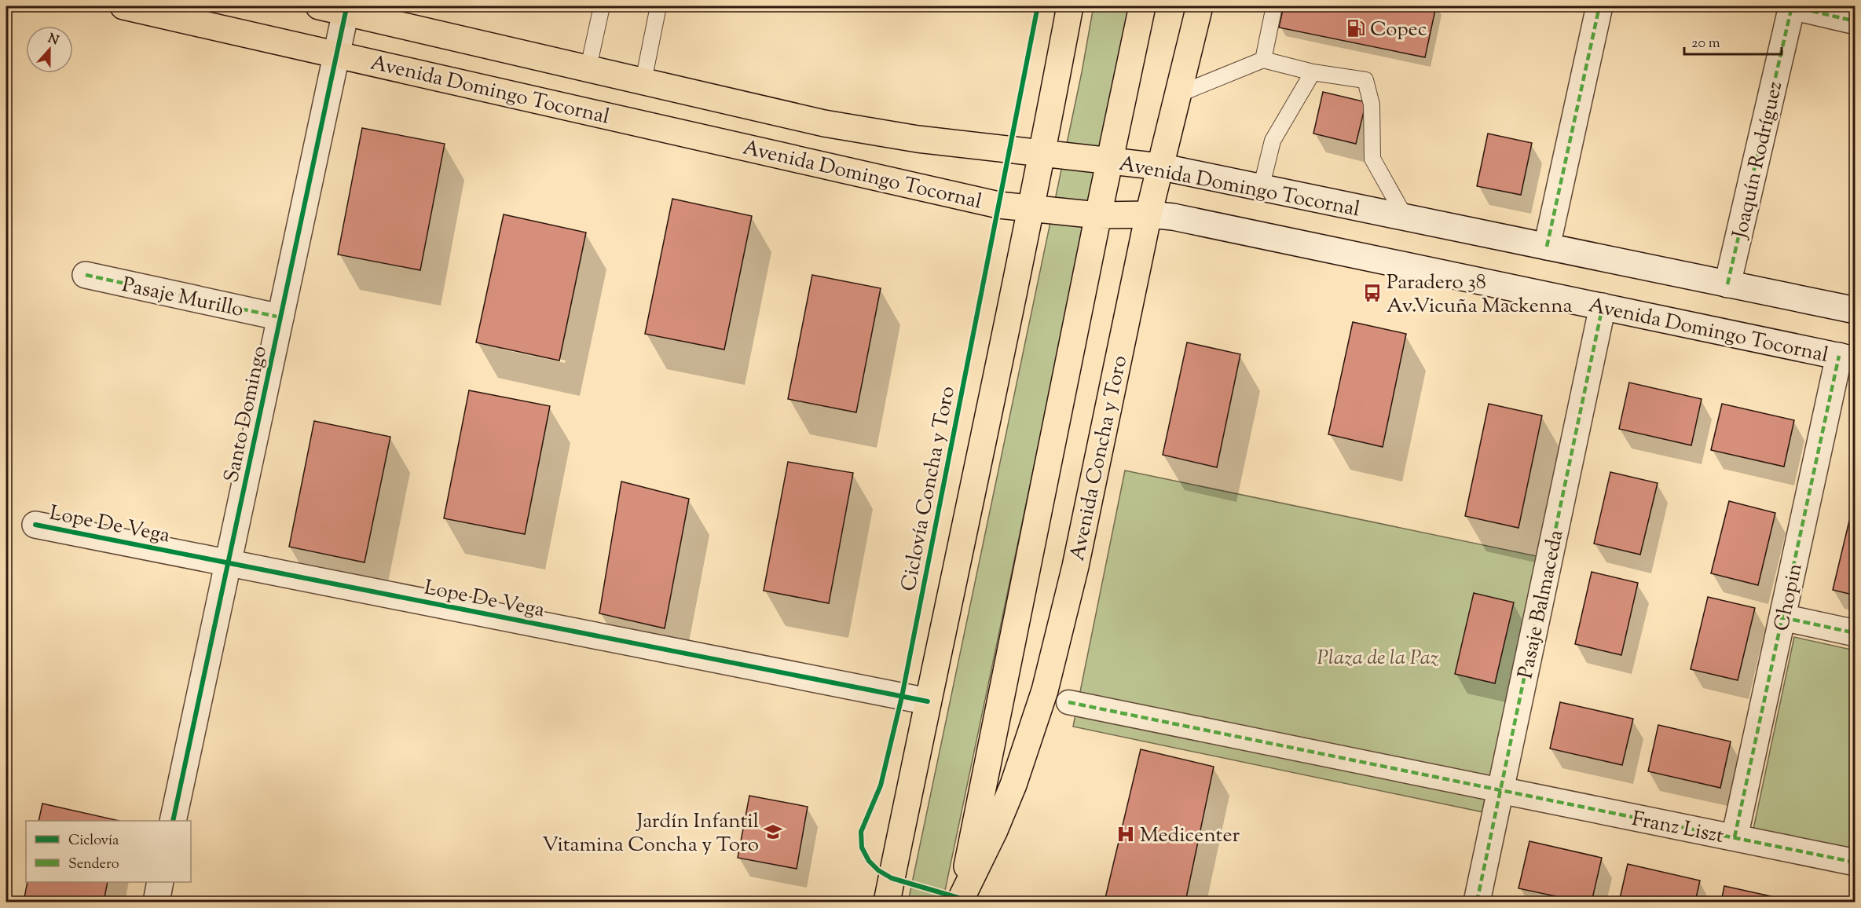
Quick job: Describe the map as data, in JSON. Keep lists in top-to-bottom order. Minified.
{"streets":{"main road":["Avenida Domingo Tocornal","Avenida Concha y Toro"],"street":["Joaquín Rodríguez","Pasaje Murillo","Santo Domingo","Lope De Vega","Chopin","Pasaje Balmaceda","Franz Liszt"],"cycle path":["Ciclovía Concha y Toro"]},"crossings":[["Avenida Domingo Tocornal","Joaquín Rodríguez"],["Avenida Domingo Tocornal","Santo Domingo"],["Avenida Domingo Tocornal","Avenida Concha y Toro"],["Avenida Domingo Tocornal","Chopin"],["Avenida Domingo Tocornal","Pasaje Balmaceda"],["Pasaje Murillo","Santo Domingo"],["Santo Domingo","Lope De Vega"],["Chopin","Franz Liszt"],["Pasaje Balmaceda","Franz Liszt"]],"parks":["Plaza de la Paz"],"places":{"fuel station":["Copec"],"bus stop":["Paradero 38 Av.Vicuña Mackenna"],"school or university":["Jardín Infantil Vitamina Concha y Toro"],"hospital":["Medicenter"]},"legend":["Ciclovía","Sendero"],"scale_bar":"20 m","north":"top"}
